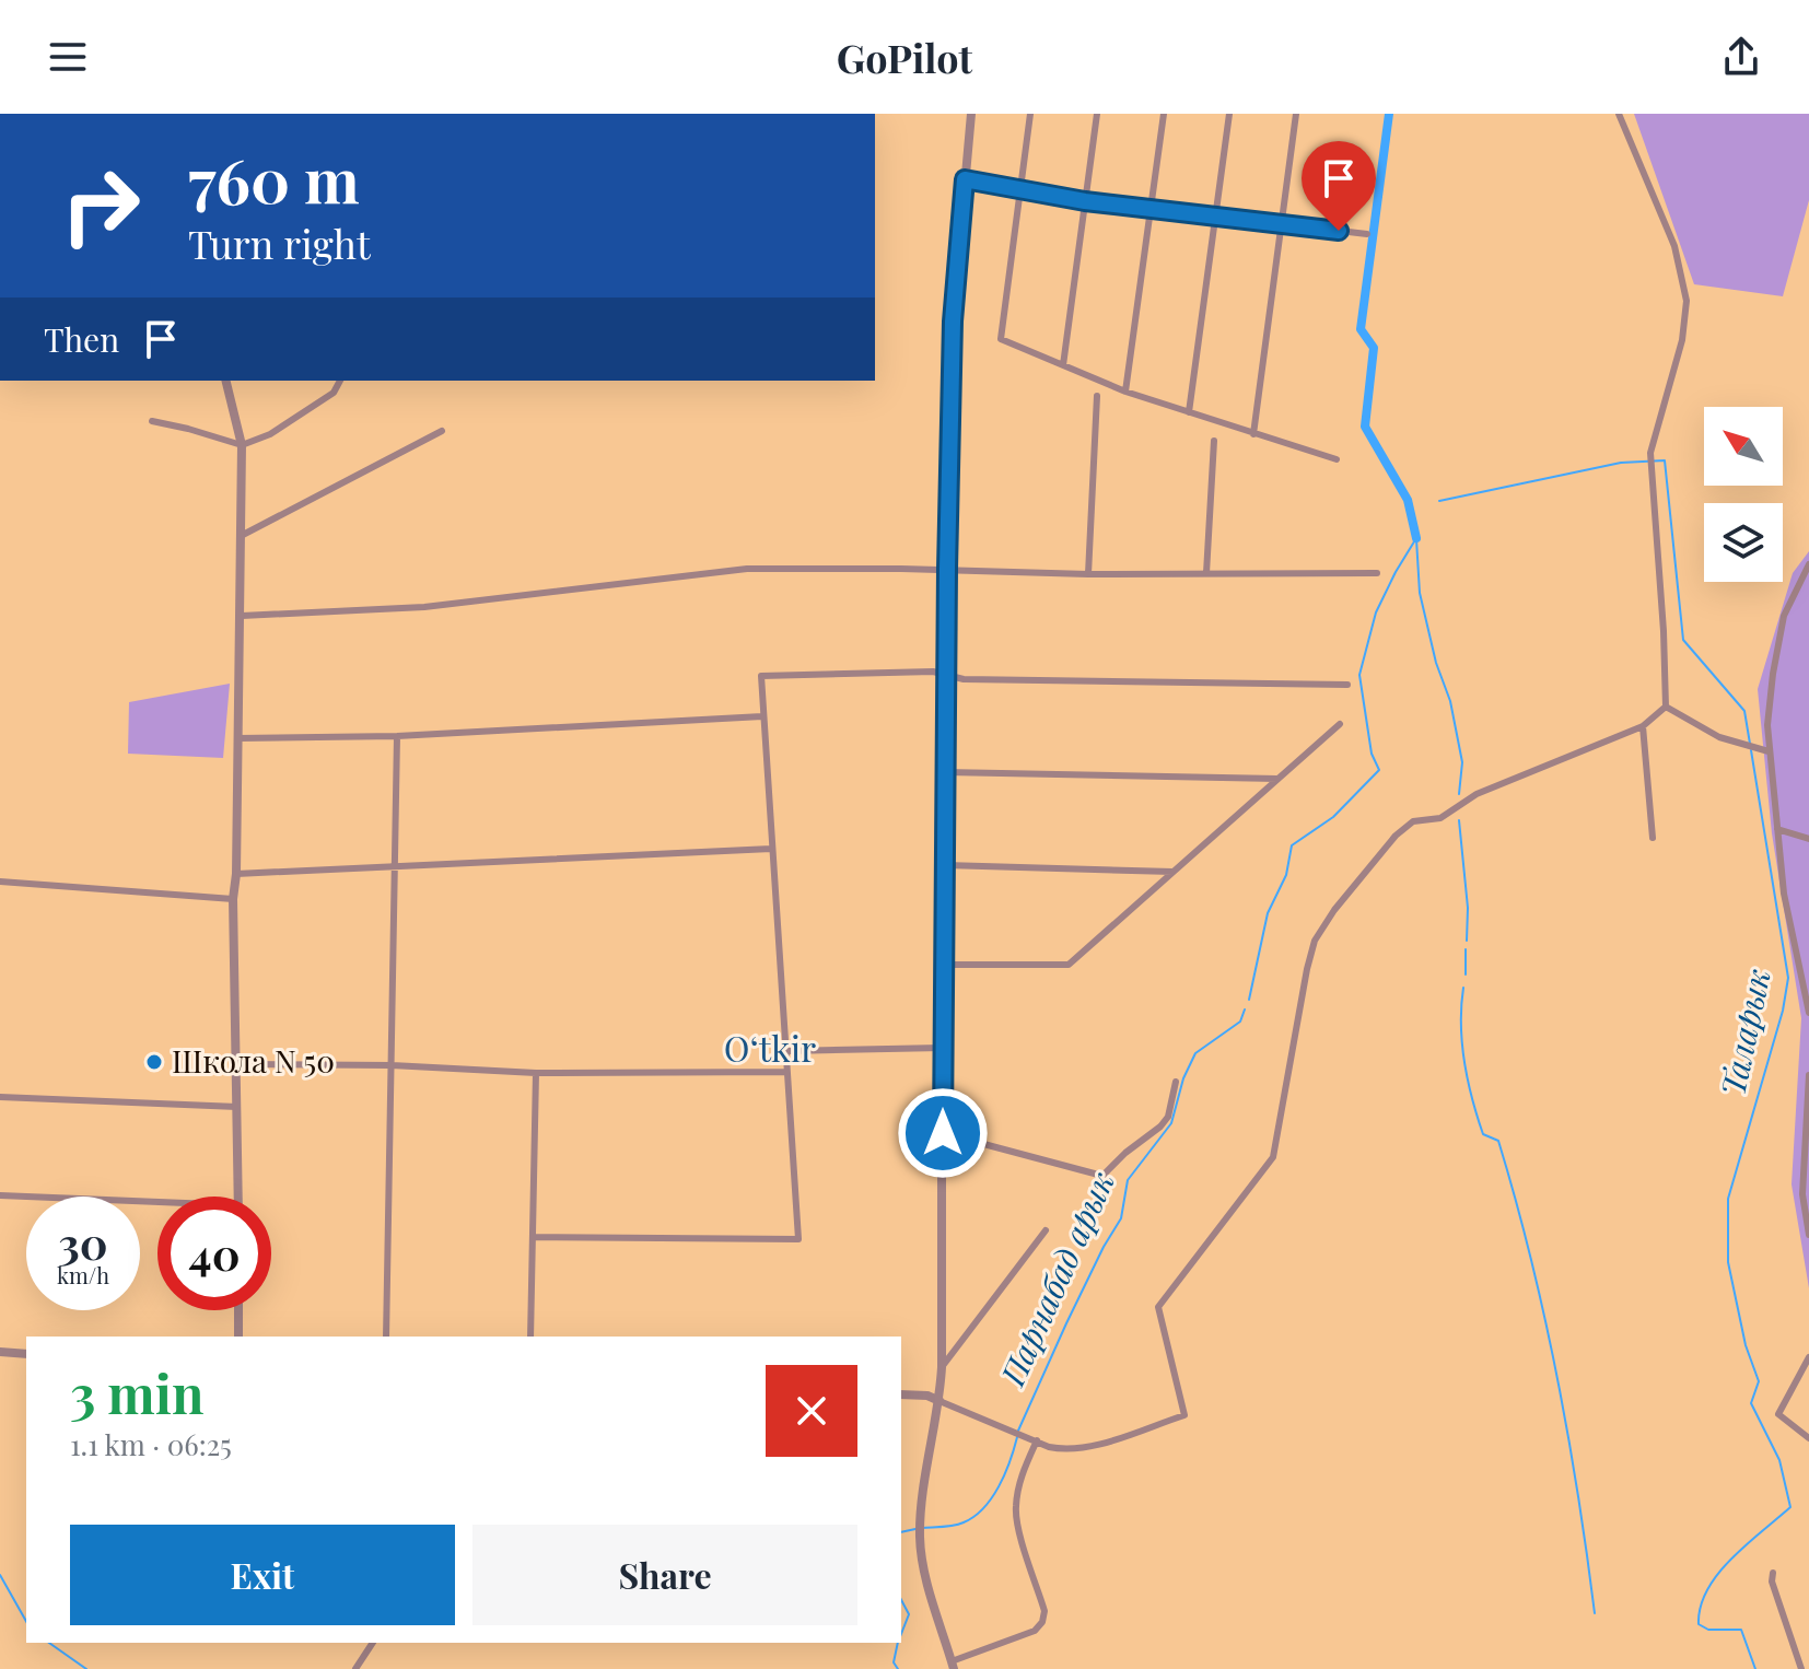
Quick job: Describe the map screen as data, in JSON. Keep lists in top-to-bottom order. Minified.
{"districts":["Oʻtkir"],"water":["Таларык","Парнабад арык"],"places":["Школа N 50"],"north":"top left","page":{"header":"GoPilot","turn":["760 m","Turn right"],"then":"Then","speed":"30 km/h","limit":"40","heading":["3 min","1.1 km · 06:25"],"buttons":["Exit","Share"]}}
